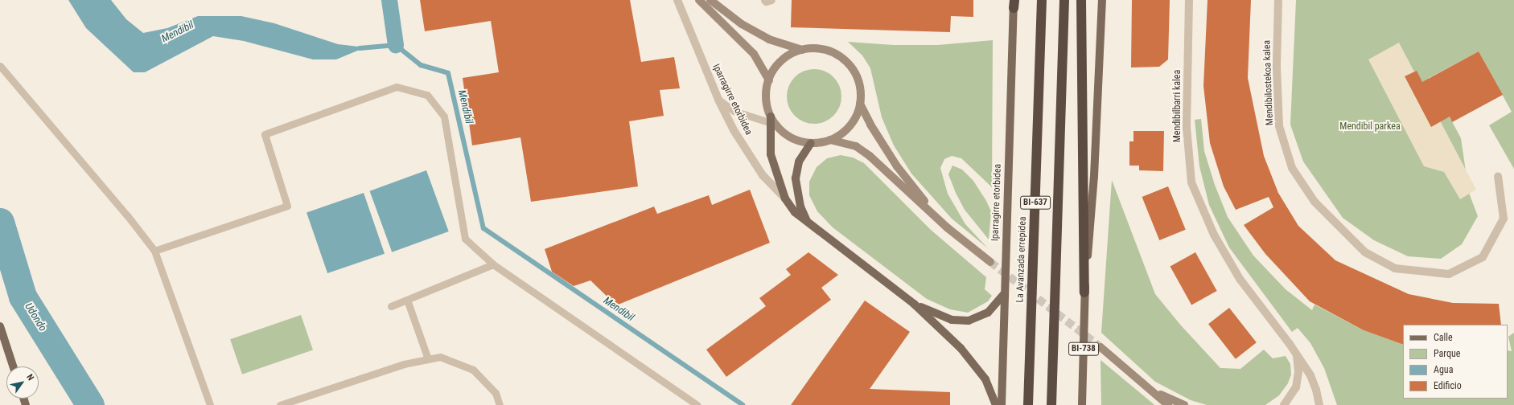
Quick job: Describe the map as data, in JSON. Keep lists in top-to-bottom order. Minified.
{"streets":{"highway":["BI-637","La Avanzada errepidea"],"main road":["Iparragirre etorbidea","BI-738"],"street":["Mendibilostekoa kalea","Mendibilbarri kalea"]},"water":["Mendibil","Udondo"],"parks":["Mendibil parkea"],"legend":["Calle","Parque","Agua","Edificio"],"north":"top right"}
